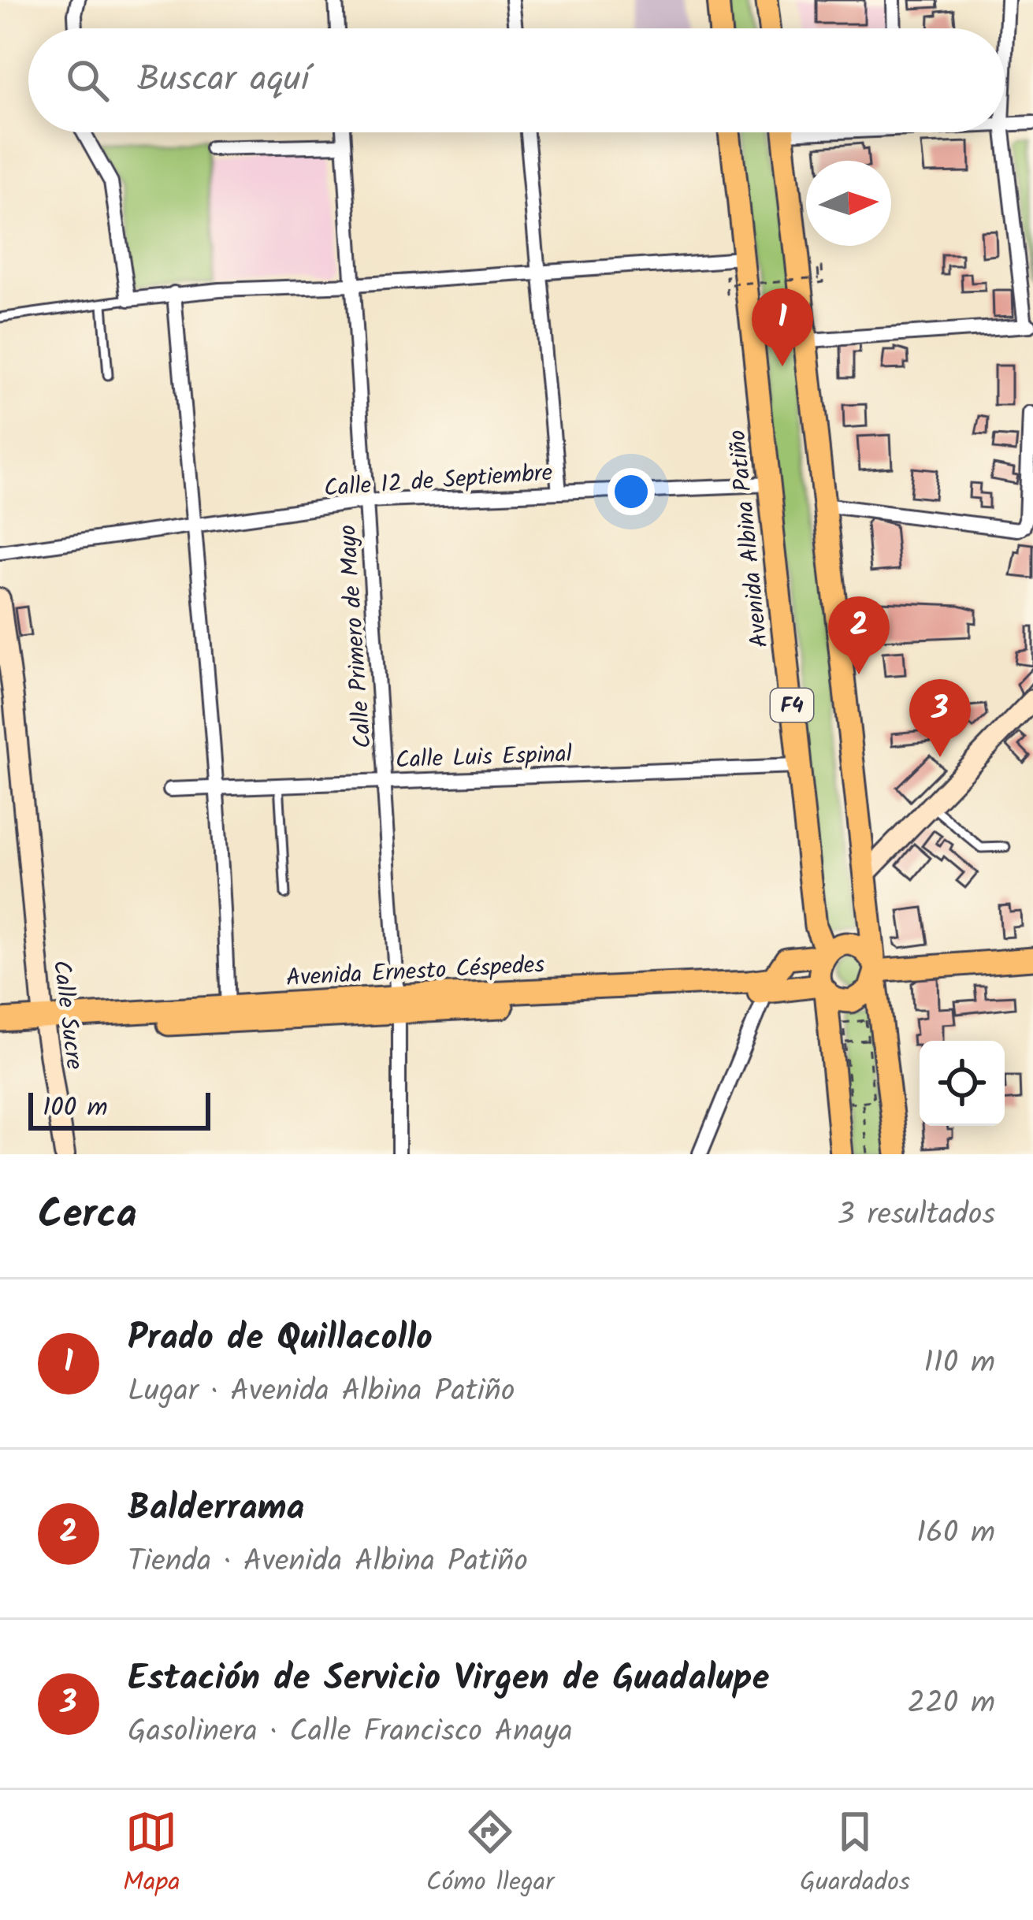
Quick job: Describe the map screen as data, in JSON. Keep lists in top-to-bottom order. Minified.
{"streets":{"main road":["Avenida Albina Patiño","F4","Avenida Ernesto Céspedes","Calle Sucre"],"street":["Calle 12 de Septiembre","Calle Primero de Mayo","Calle Luis Espinal"]},"crossings":[["Calle 12 de Septiembre","Avenida Albina Patiño"],["Calle 12 de Septiembre","Calle Primero de Mayo"],["Avenida Albina Patiño","F4"],["Avenida Albina Patiño","Calle Luis Espinal"],["Avenida Albina Patiño","Avenida Ernesto Céspedes"],["Calle Primero de Mayo","Calle Luis Espinal"],["Calle Primero de Mayo","Avenida Ernesto Céspedes"],["F4","Avenida Ernesto Céspedes"],["Avenida Ernesto Céspedes","Calle Sucre"]],"scale_bar":"100 m","north":"right","page":{"search":"Buscar aquí","pins":["1","2","3"],"scale":"100 m","heading":["Cerca","3 resultados"],"list":[{"mark":"1","name":"Prado de Quillacollo","note":"Lugar · Avenida Albina Patiño","value":"110 m"},{"mark":"2","name":"Balderrama","note":"Tienda · Avenida Albina Patiño","value":"160 m"},{"mark":"3","name":"Estación de Servicio Virgen de Guadalupe","note":"Gasolinera · Calle Francisco Anaya","value":"220 m"}],"nav":["Mapa","Cómo llegar","Guardados"]}}
